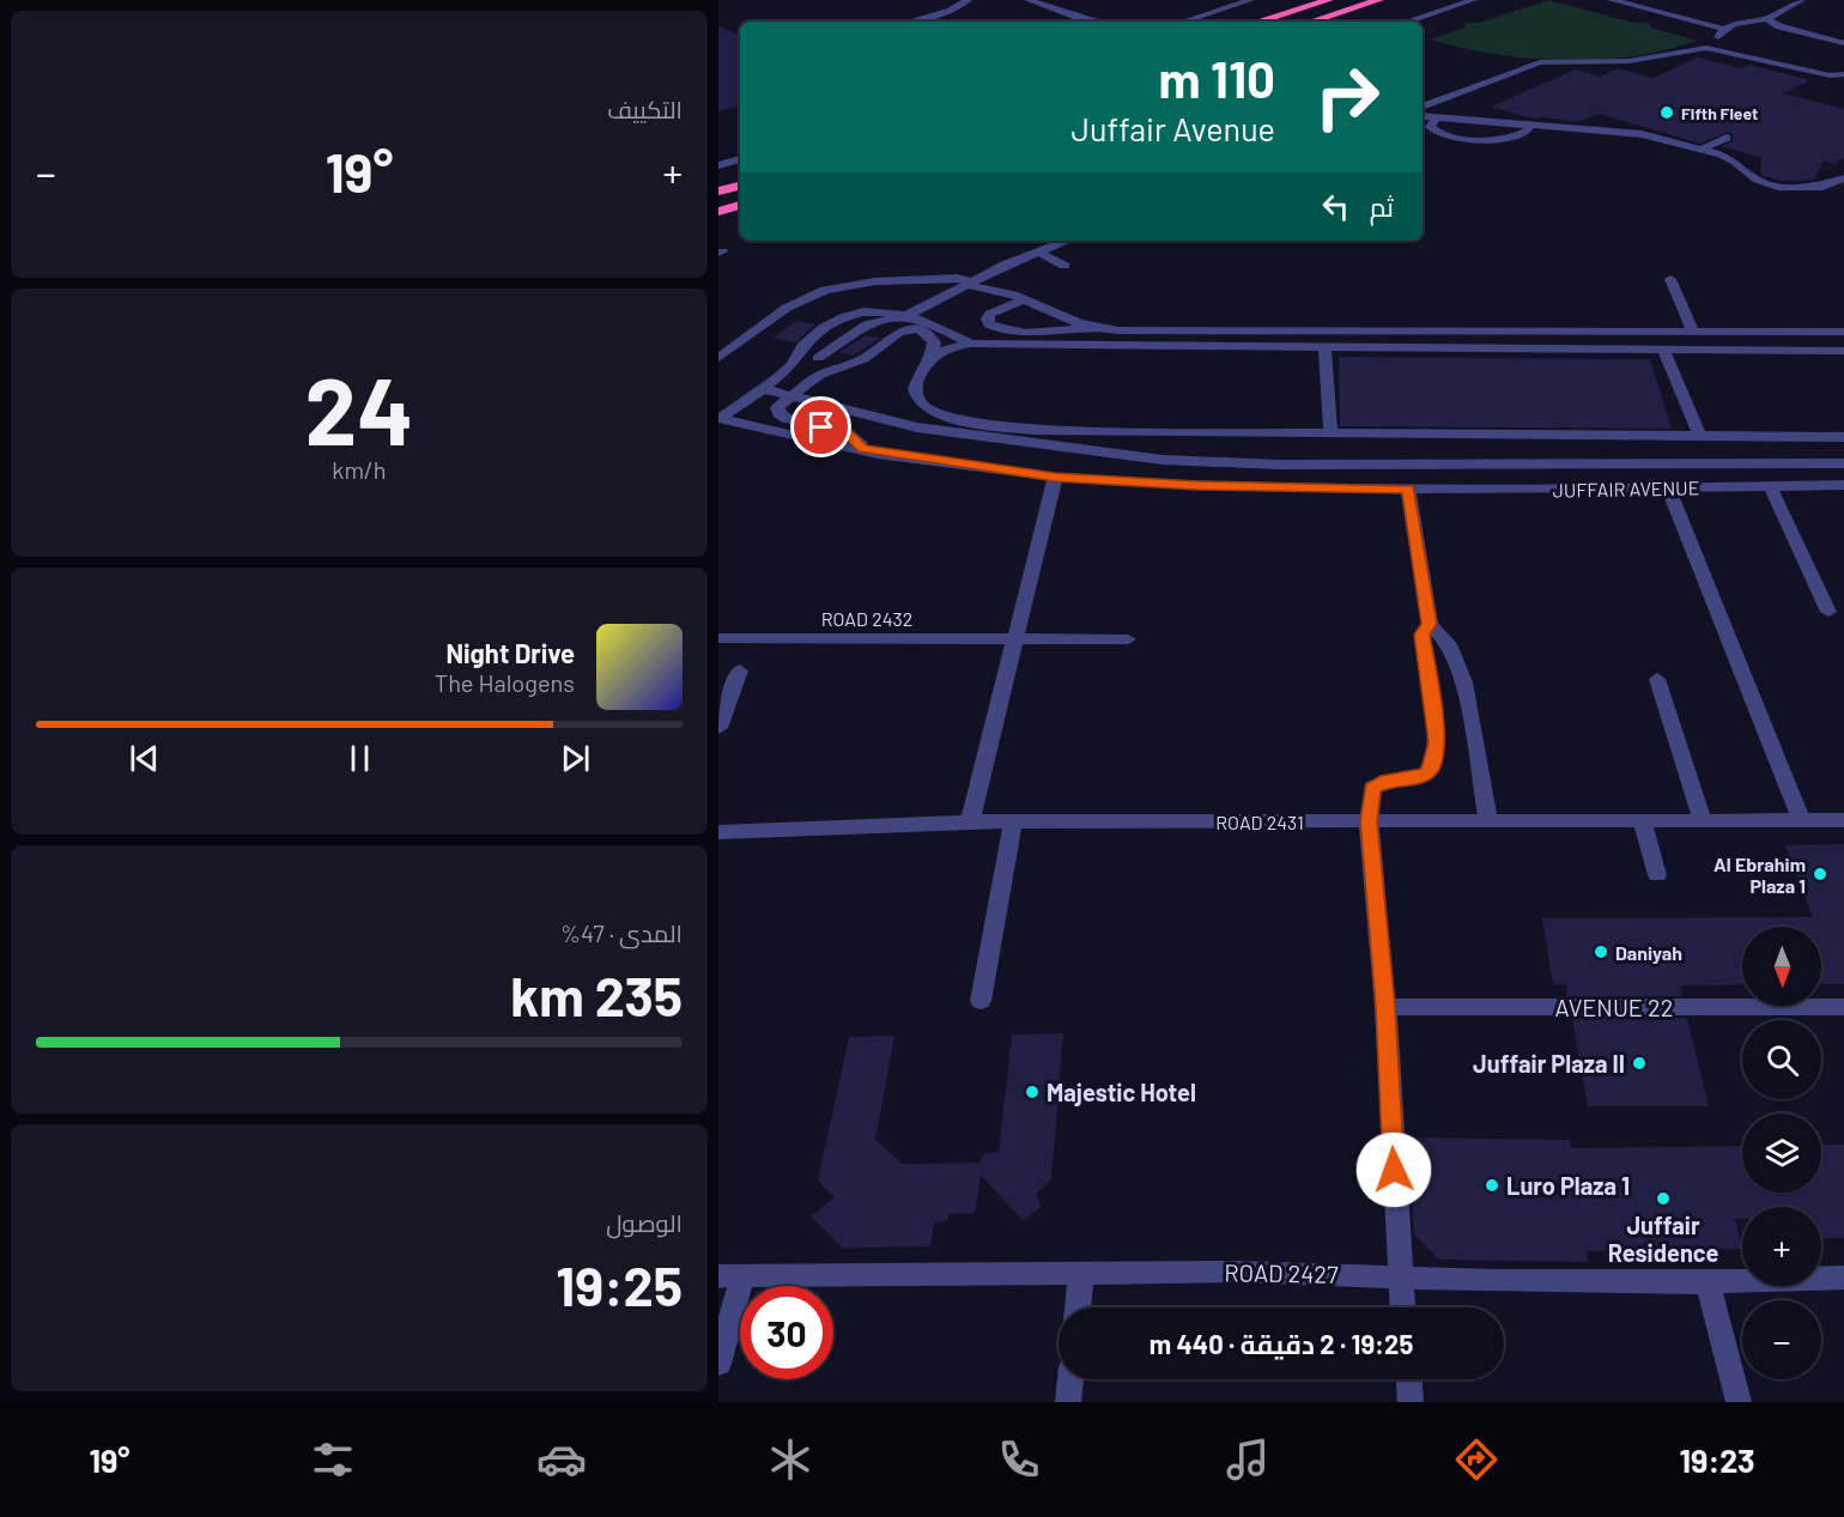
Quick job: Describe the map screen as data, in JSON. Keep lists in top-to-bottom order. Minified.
{"streets":{"street":["JUFFAIR AVENUE","ROAD 2432","ROAD 2431","AVENUE 22","ROAD 2427"]},"places":["Fifth Fleet","Al Ebrahim Plaza 1","Daniyah","Juffair Plaza II","Majestic Hotel","Luro Plaza 1","Juffair Residence"],"north":"bottom","page":{"tile":["التكييف",["24","km/h"],["المدى · 47%","235 km"],["الوصول","19:25"]],"turn":["110 m","Juffair Avenue"],"heat":["−","19°","+"],"then":"ثم","song":["Night Drive","The Halogens"],"map_buttons":["+","−"],"limit":"30","trip":"19:25 · 2 دقيقة · 440 m","tabs":["19:23","19°"]}}
